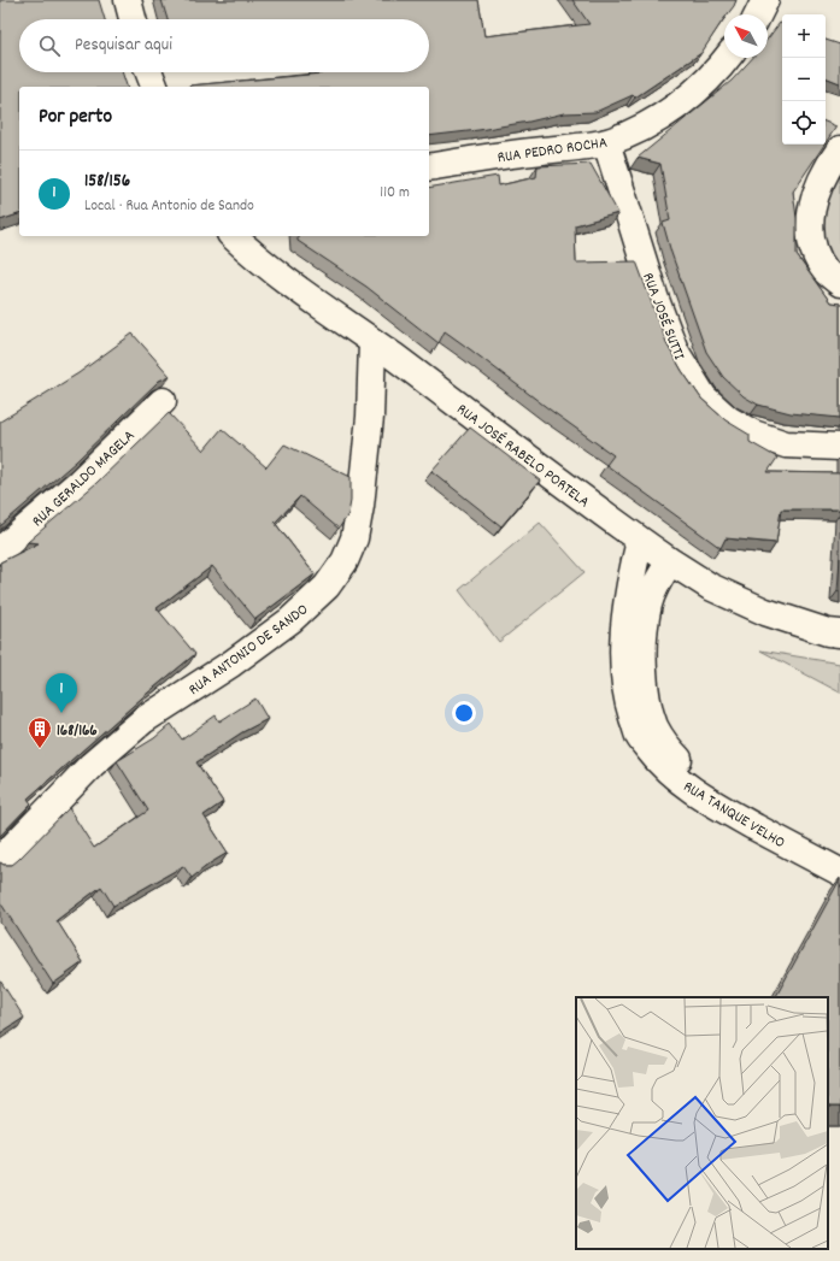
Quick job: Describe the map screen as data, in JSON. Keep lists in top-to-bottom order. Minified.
{"streets":{"street":["RUA PEDRO ROCHA","RUA JOSÉ SUTTI","RUA JOSÉ RABELO PORTELA","RUA GERALDO MAGELA","RUA ANTONIO DE SANDO","RUA TANQUE VELHO"]},"crossings":[["RUA PEDRO ROCHA","RUA JOSÉ SUTTI"],["RUA JOSÉ RABELO PORTELA","RUA ANTONIO DE SANDO"],["RUA JOSÉ RABELO PORTELA","RUA TANQUE VELHO"]],"places":{"building":["168/166"]},"north":"top left","page":{"map_buttons":["+","−"],"search":"Pesquisar aqui","heading":"Por perto","list":[{"mark":"1","name":"158/156","note":"Local · Rua Antonio de Sando","value":"110 m"}],"pins":"1"}}
